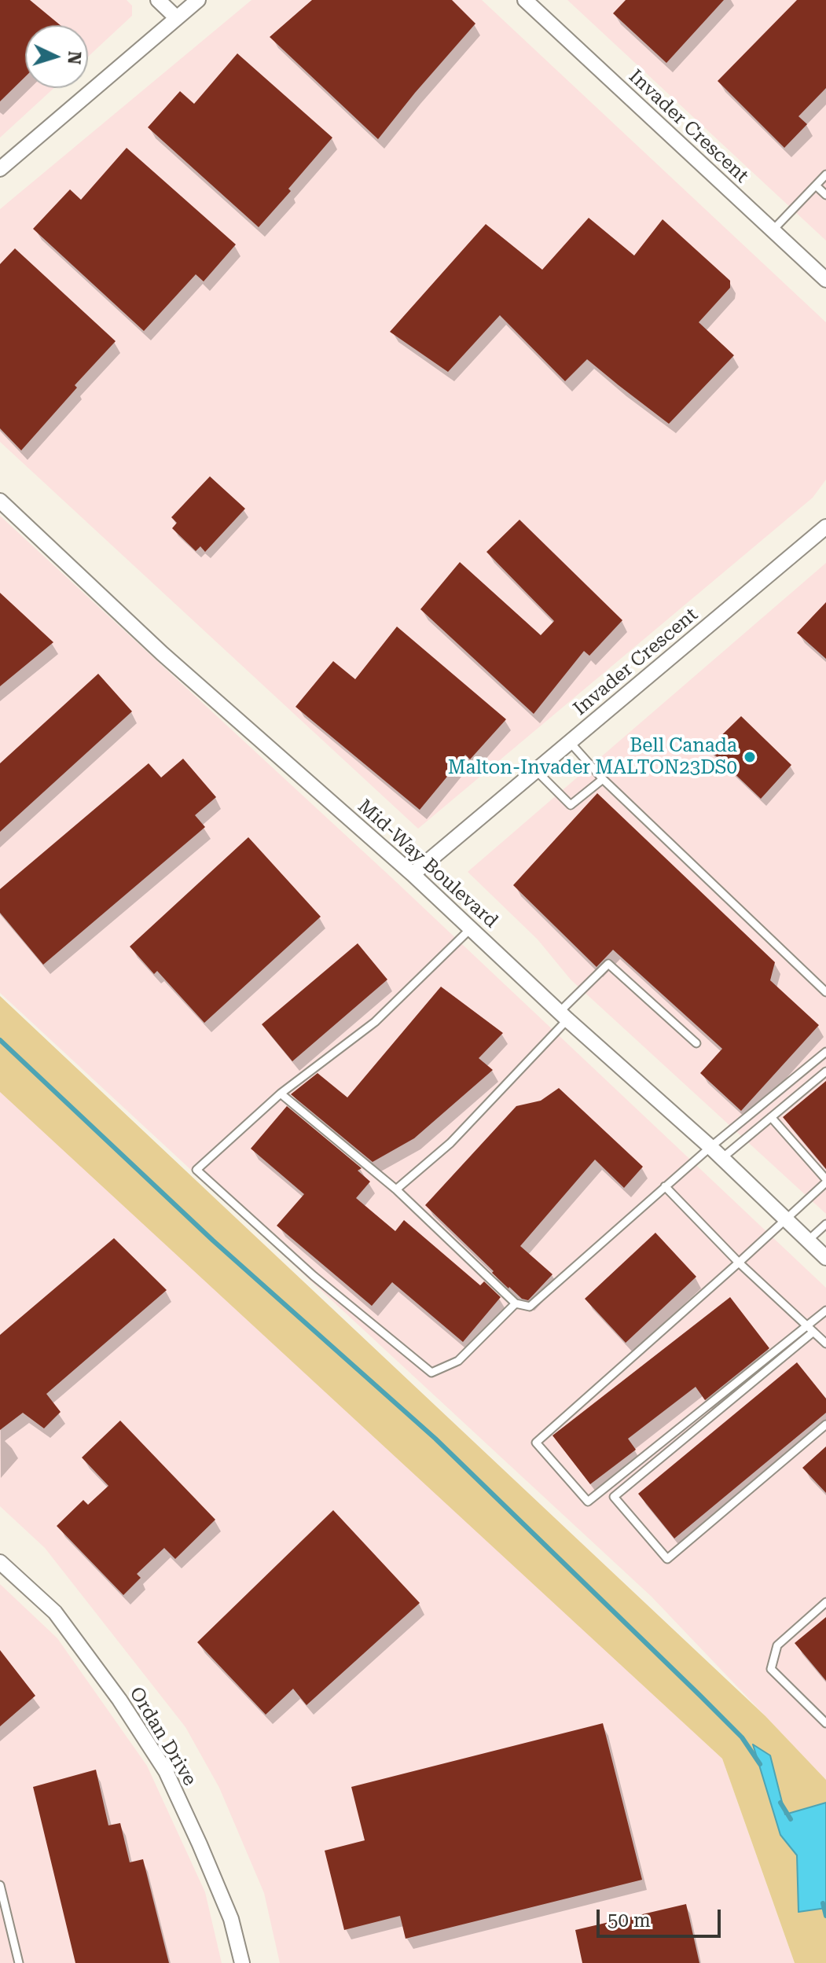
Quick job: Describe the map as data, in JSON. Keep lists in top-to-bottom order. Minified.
{"streets":{"street":["Invader Crescent","Mid-Way Boulevard","Ordan Drive"]},"crossings":[["Invader Crescent","Mid-Way Boulevard"]],"places":["Bell Canada Malton-Invader MALTON23DS0"],"scale_bar":"50 m","north":"right"}
